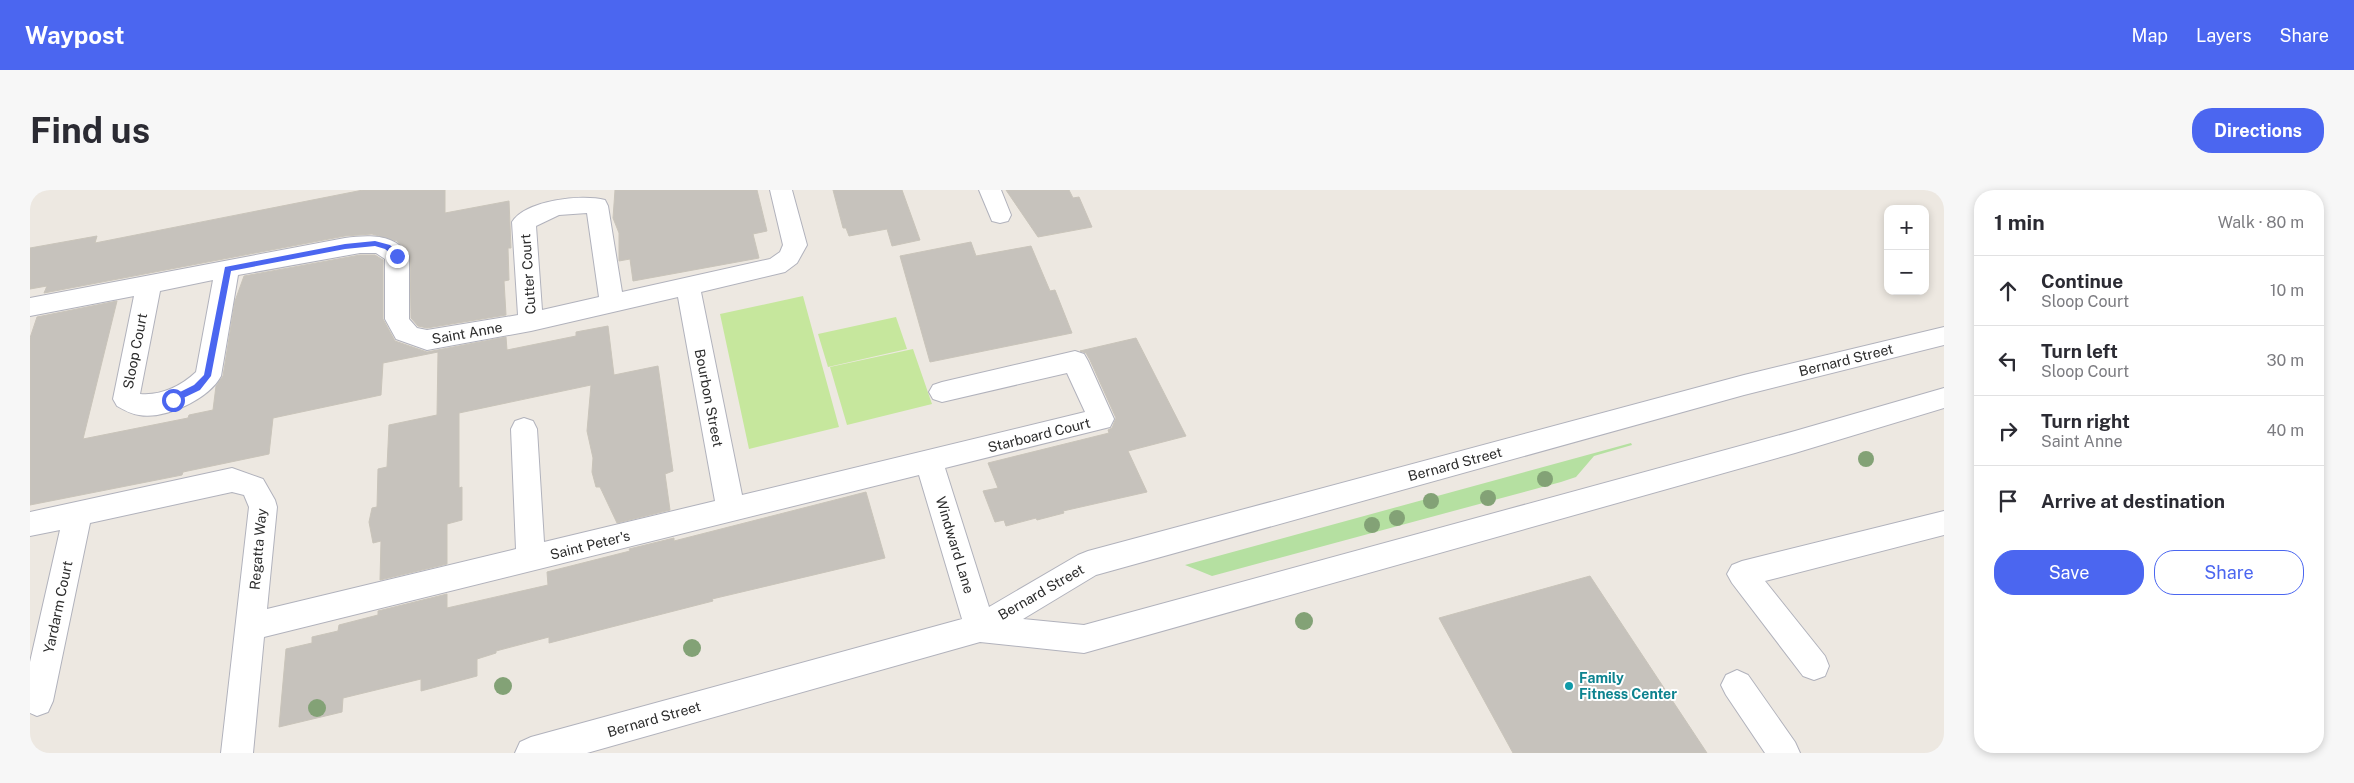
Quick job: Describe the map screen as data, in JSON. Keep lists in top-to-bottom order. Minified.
{"streets":{"street":["Cutter Court","Saint Anne","Sloop Court","Bernard Street","Bourbon Street","Starboard Court","Saint Peter's","Windward Lane","Regatta Way","Yardarm Court"]},"crossings":[["Cutter Court","Saint Anne"],["Saint Anne","Sloop Court"],["Saint Anne","Bourbon Street"],["Bernard Street","Windward Lane"],["Bourbon Street","Saint Peter's"],["Starboard Court","Saint Peter's"],["Starboard Court","Windward Lane"],["Saint Peter's","Windward Lane"],["Saint Peter's","Regatta Way"],["Regatta Way","Yardarm Court"]],"places":["Family Fitness Center"],"page":{"header":"Waypost","nav":["Map","Layers","Share"],"buttons":["Directions",["Save","Share"]],"title":"Find us","heading":["1 min","Walk · 80 m"],"map_buttons":["+","−"],"list":[["Continue","Sloop Court","10 m"],["Turn left","Sloop Court","30 m"],["Turn right","Saint Anne","40 m"],"Arrive at destination"]}}
